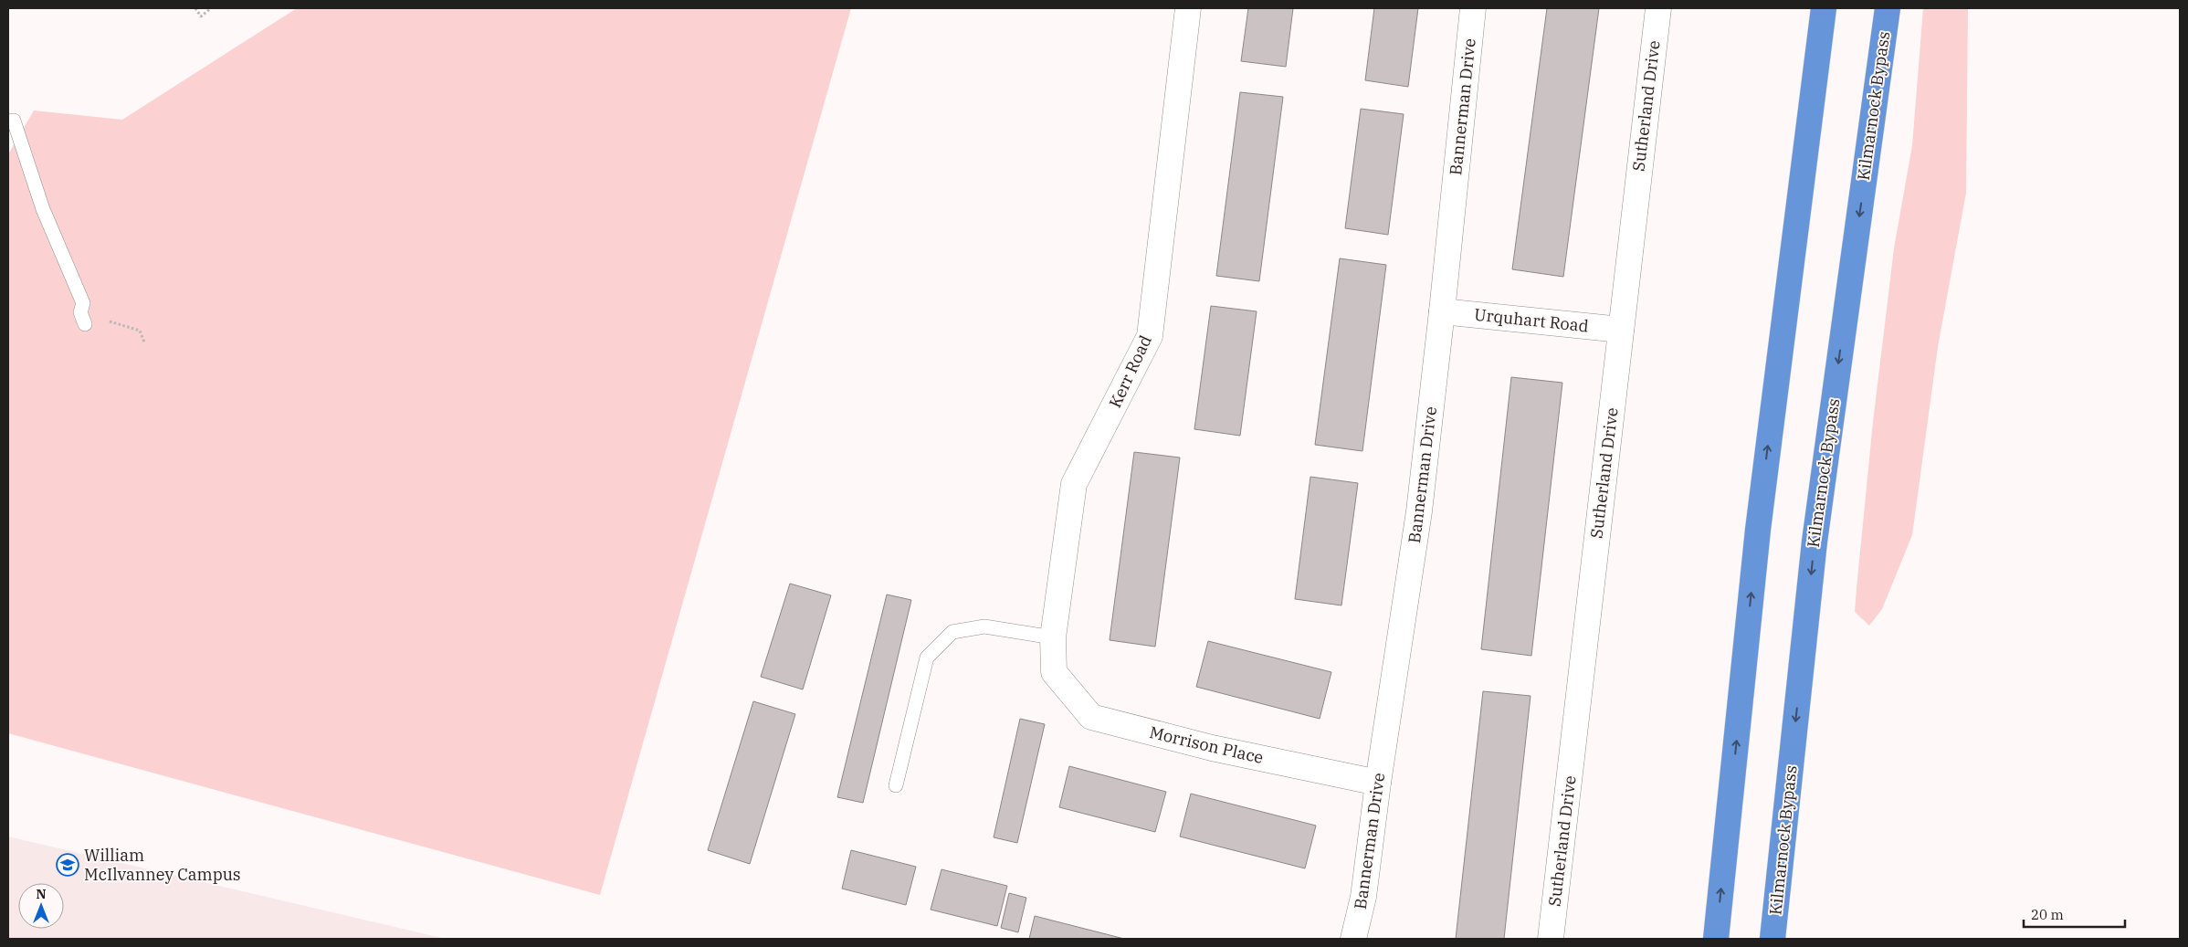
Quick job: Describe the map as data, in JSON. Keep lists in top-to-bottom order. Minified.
{"streets":{"highway":["Kilmarnock Bypass"],"street":["Sutherland Drive","Bannerman Drive","Urquhart Road","Kerr Road","Morrison Place"]},"crossings":[["Sutherland Drive","Urquhart Road"],["Bannerman Drive","Urquhart Road"],["Bannerman Drive","Morrison Place"],["Kerr Road","Morrison Place"]],"places":{"school or university":["William McIlvanney Campus"]},"scale_bar":"20 m","north":"top"}
